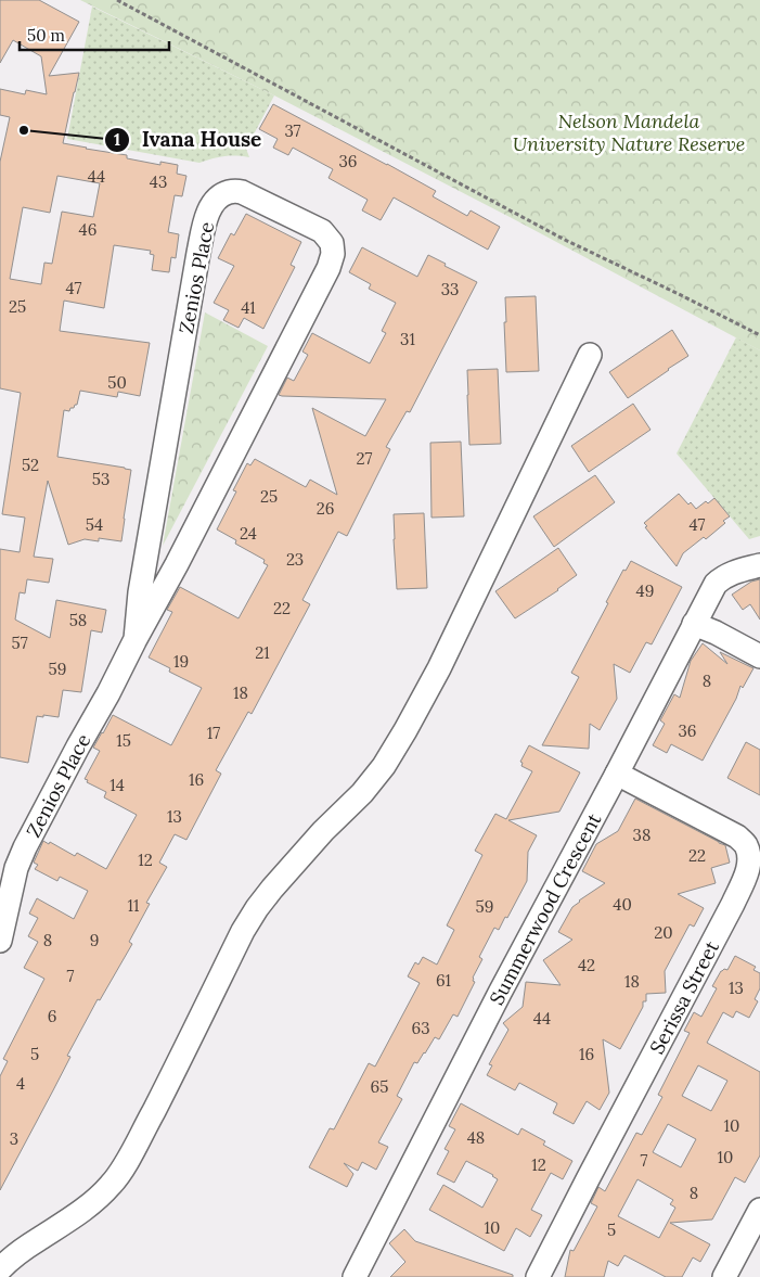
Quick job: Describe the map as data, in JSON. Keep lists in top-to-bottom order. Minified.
{"streets":{"street":["Zenios Place","Summerwood Crescent","Serissa Street"]},"crossings":[["Summerwood Crescent","Serissa Street"]],"parks":["Nelson Mandela University Nature Reserve"],"places":["Ivana House"],"house_numbers":["37","36","44","43","46","47","33","25","41","31","50","27","52","53","25","26","54","47","24","23","49","22","58","57","21","19","59","8","18","36","17","15","16","14","13","38","22","12","40","11","59","20","8","9","42","7","61","18","13","6","44","63","5","16","4","65","10","48","3","10","7","12","8","10","5"],"scale_bar":"50 m"}
